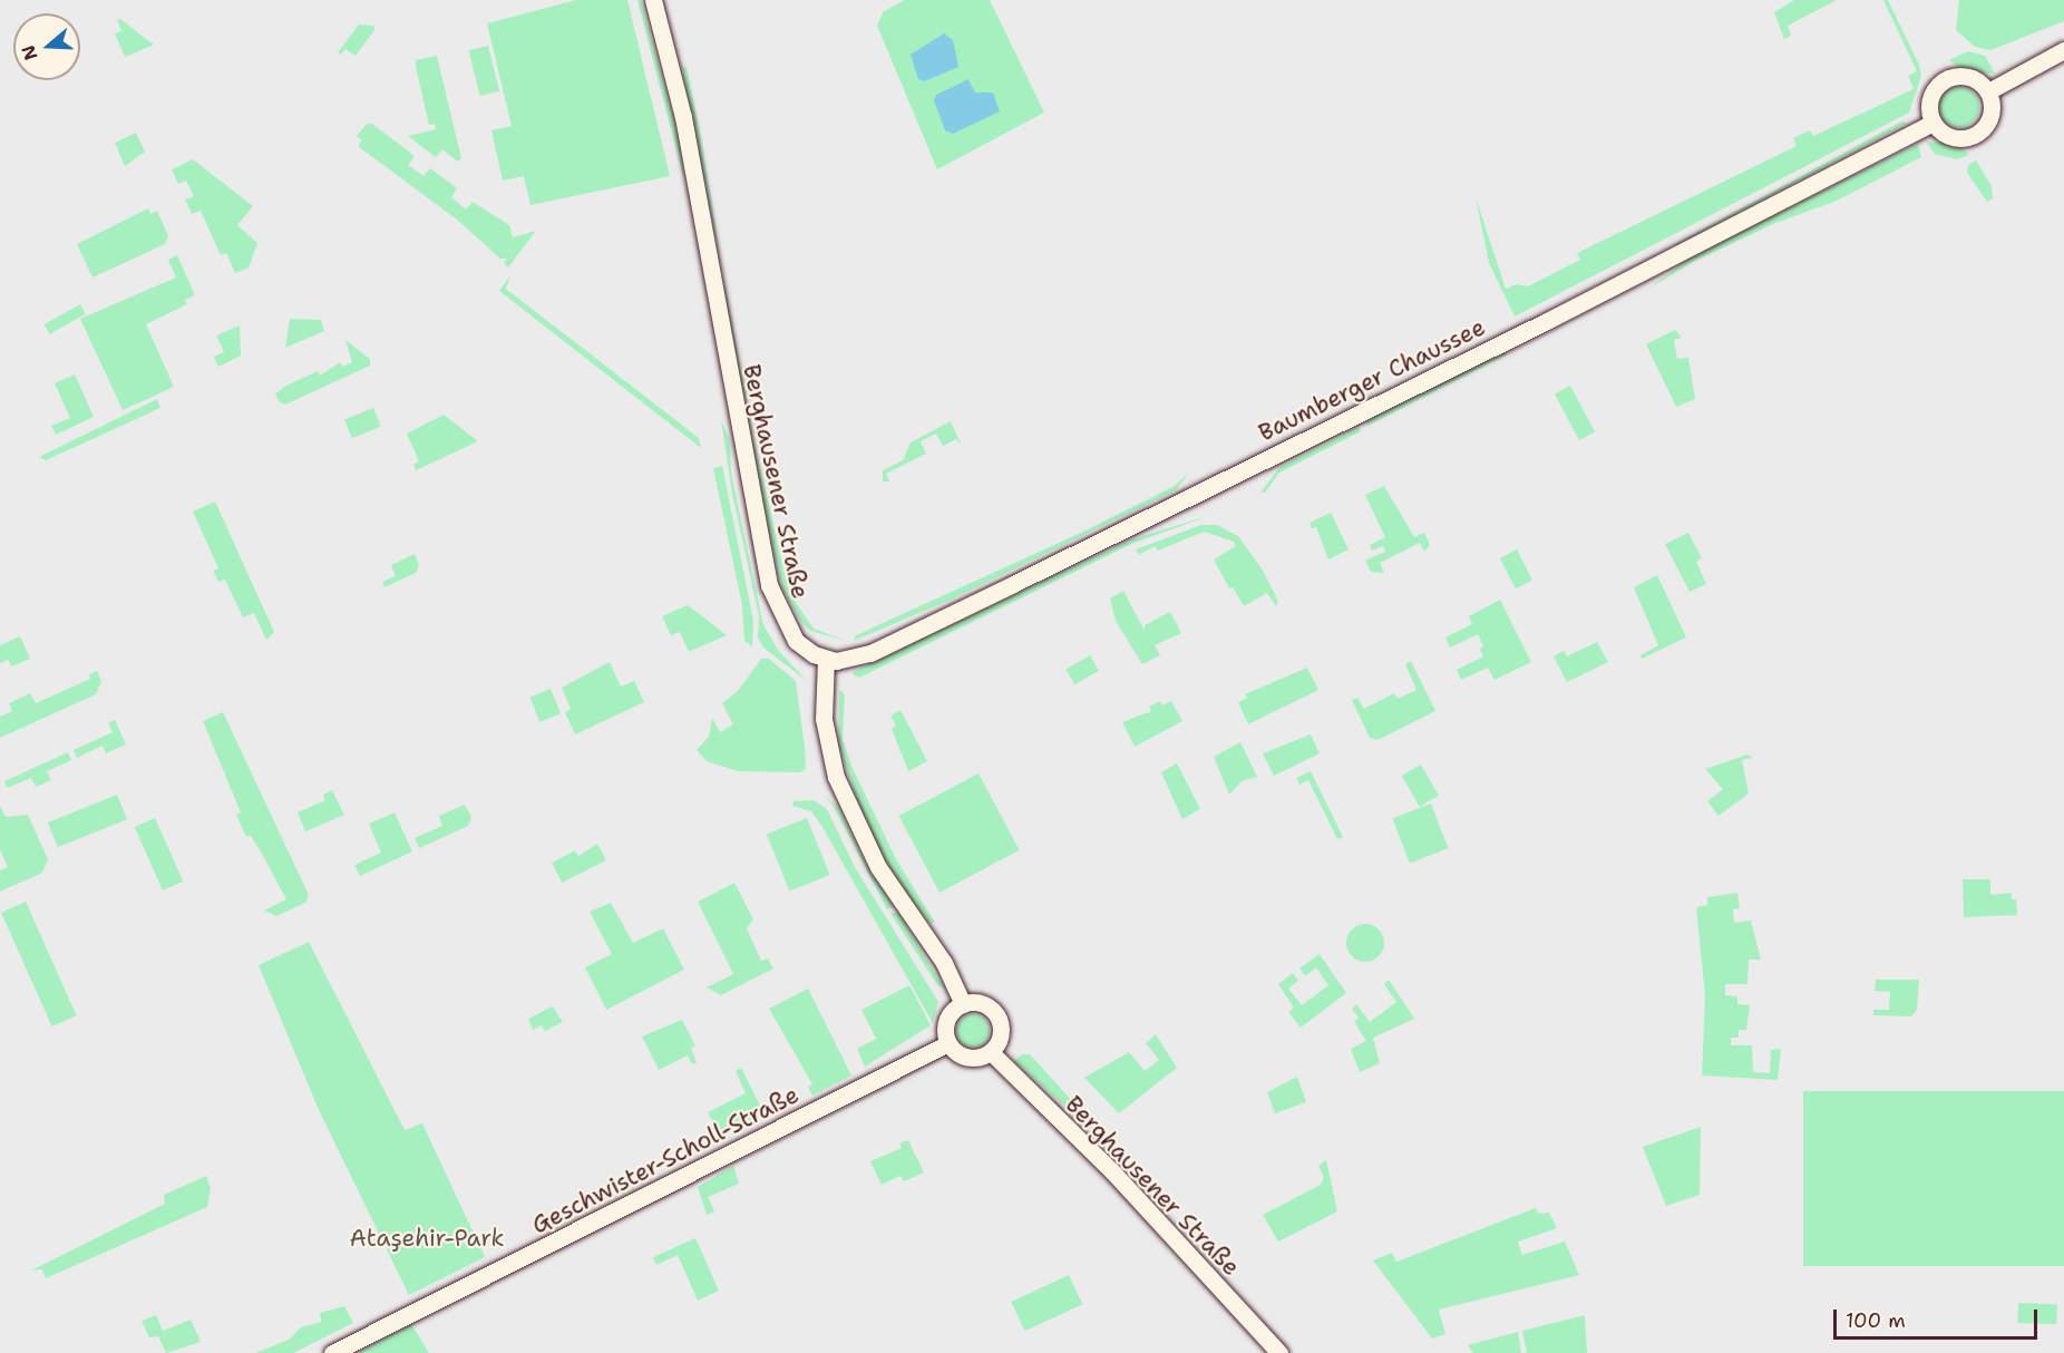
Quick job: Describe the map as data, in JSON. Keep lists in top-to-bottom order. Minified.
{"streets":{"street":["Baumberger Chaussee","Berghausener Straße","Geschwister-Scholl-Straße"]},"crossings":[["Baumberger Chaussee","Berghausener Straße"],["Berghausener Straße","Geschwister-Scholl-Straße"]],"parks":["Ataşehir-Park"],"scale_bar":"100 m","north":"left"}
